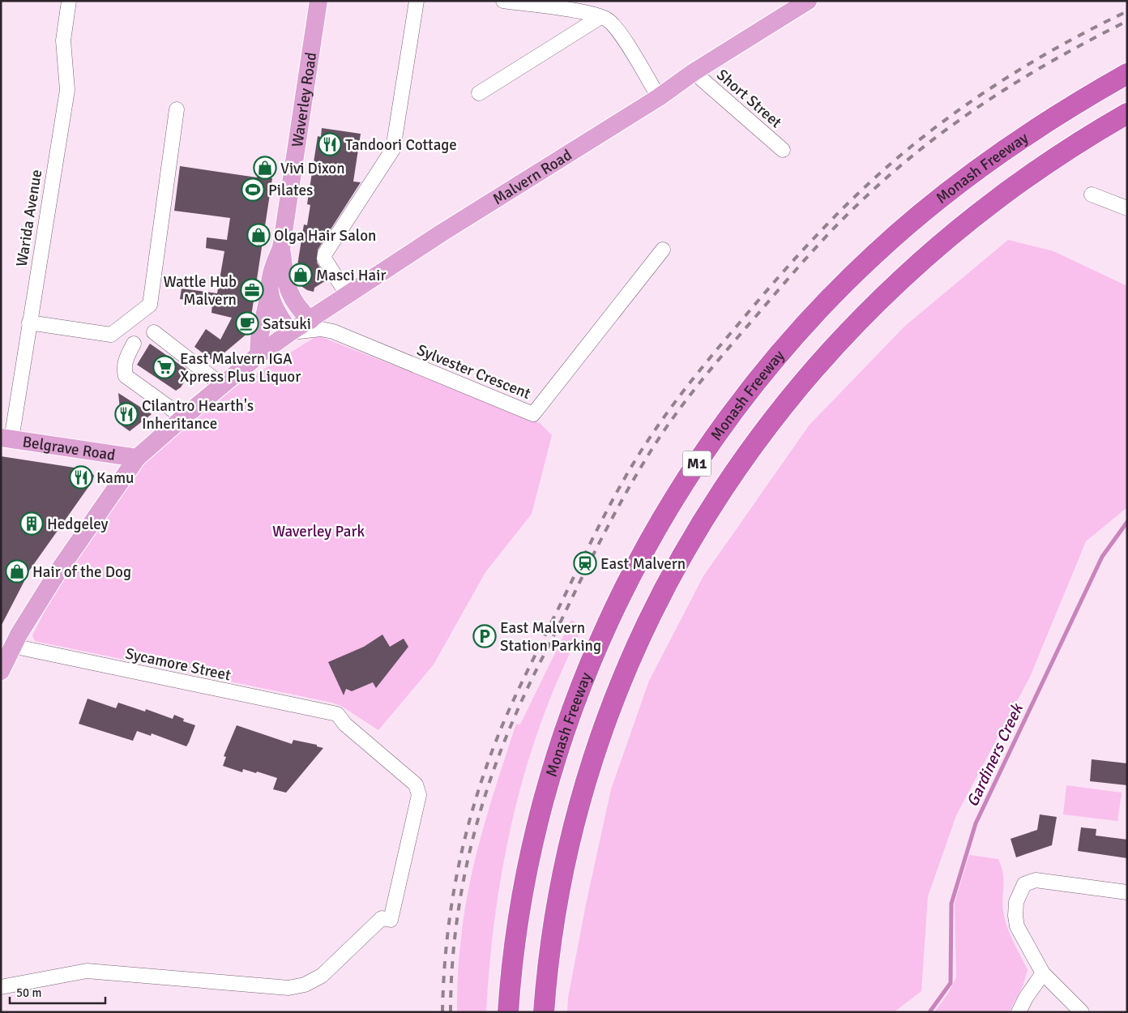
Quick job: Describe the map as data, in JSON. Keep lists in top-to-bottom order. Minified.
{"streets":{"highway":["Monash Freeway","M1"],"main road":["Waverley Road","Malvern Road","Belgrave Road"],"street":["Short Street","Warida Avenue","Sylvester Crescent","Sycamore Street"]},"crossings":[["Short Street","Malvern Road"],["Waverley Road","Malvern Road"],["Waverley Road","Sylvester Crescent"],["Malvern Road","Sylvester Crescent"],["Warida Avenue","Belgrave Road"]],"water":["Gardiners Creek"],"parks":["Waverley Park"],"places":{"restaurant":["Tandoori Cottage","Cilantro Hearth's Inheritance","Kamu"],"shop":["Vivi Dixon","Olga Hair Salon","Masci Hair","Hair of the Dog"],"sports":["Pilates"],"office":["Wattle Hub Malvern"],"cafe":["Satsuki"],"supermarket":["East Malvern IGA Xpress Plus Liquor"],"building":["Hedgeley"],"station":["East Malvern"],"parking":["East Malvern Station Parking"]},"scale_bar":"50 m"}
